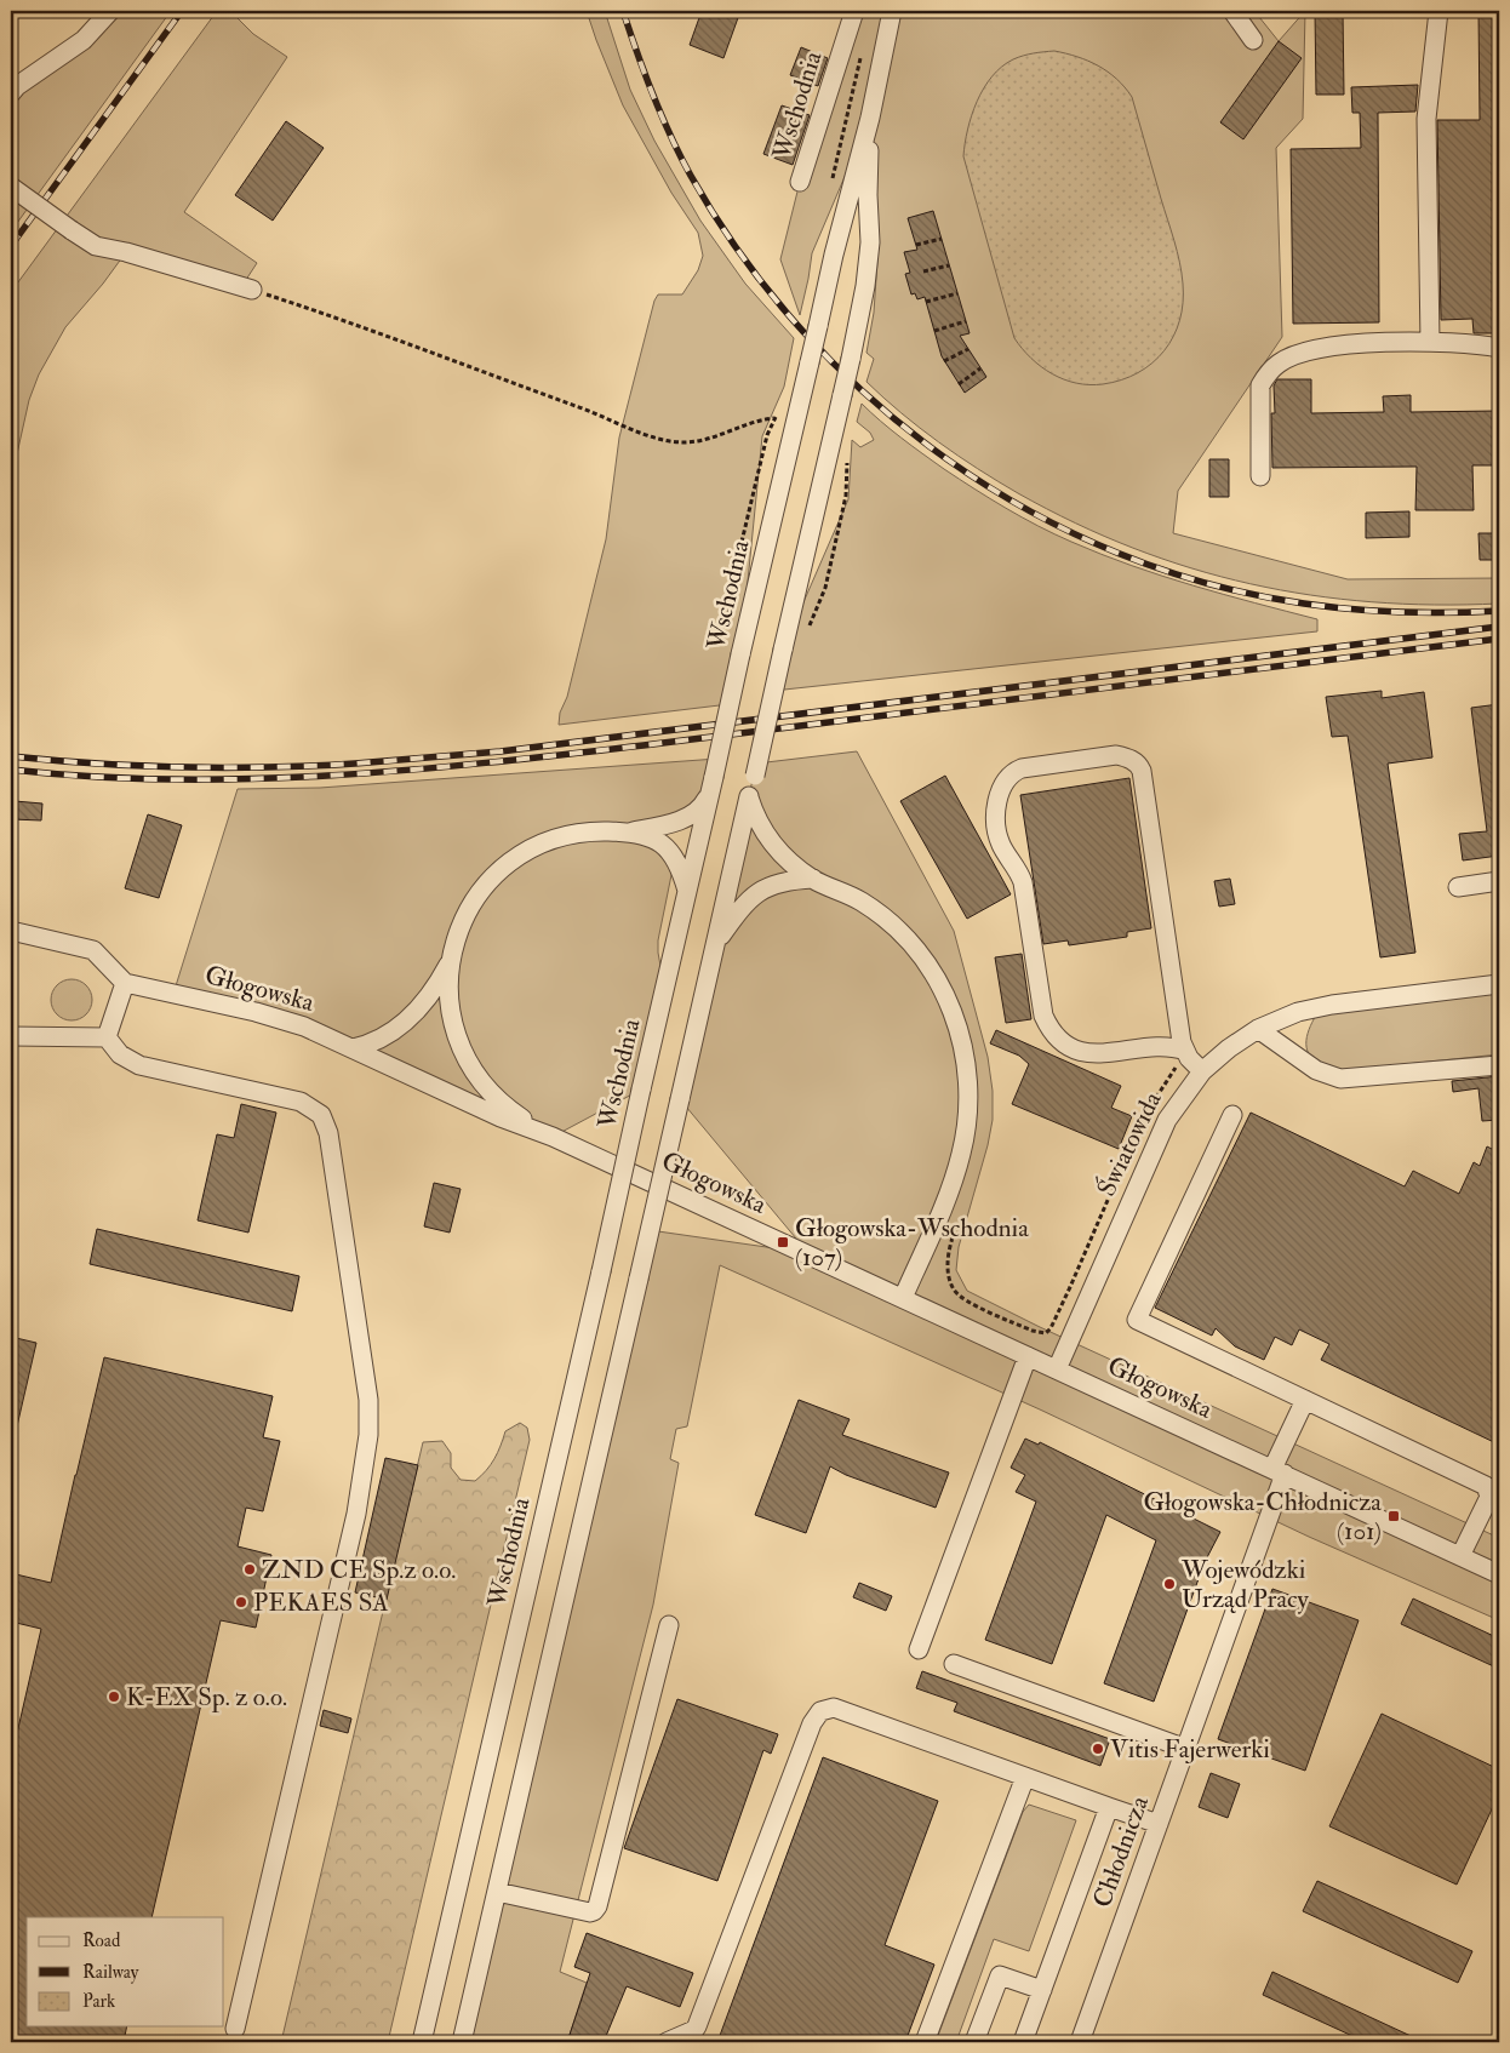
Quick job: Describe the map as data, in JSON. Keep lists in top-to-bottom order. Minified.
{"streets":{"street":["Wschodnia","Głogowska","Światowida","Chłodnicza"]},"crossings":[["Głogowska","Światowida"],["Głogowska","Chłodnicza"]],"places":{"transit":["Głogowska-Wschodnia (107)","Głogowska-Chłodnicza (101)"],"other":["ZND CE Sp.z o.o.","Wojewódzki Urząd Pracy","PEKAES SA","K-EX Sp. z o.o.","Vitis Fajerwerki"]},"legend":["Road","Railway","Park"]}
